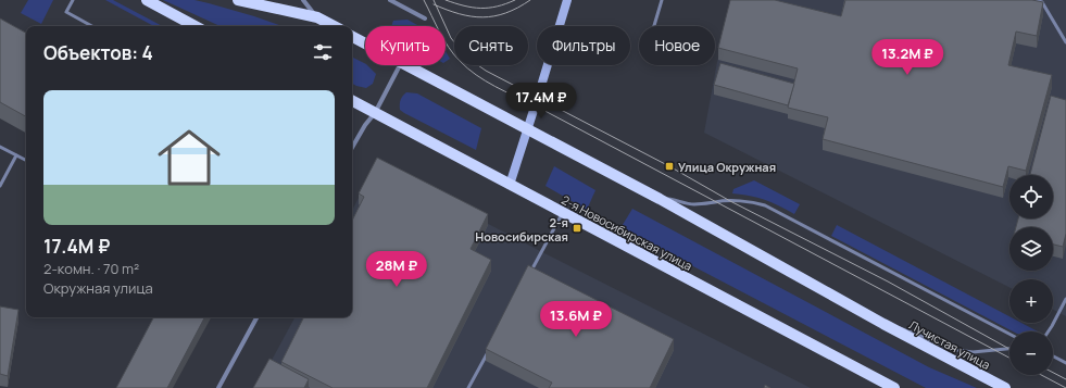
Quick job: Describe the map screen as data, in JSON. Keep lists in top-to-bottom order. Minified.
{"streets":{"main road":["2-я Новосибирская улица","Лучистая улица"]},"places":{"transit":["Улица Окружная","2-я Новосибирская"]},"page":{"chip":["Купить","Снять","Фильтры","Новое"],"heading":"Объектов: 4","price":["13.2M ₽","17.4M ₽","28M ₽","13.6M ₽"],"list":[{"name":"17.4M ₽","note":"2-комн. · 70 m² · Окружная улица"}],"map_buttons":["+","−"]}}
